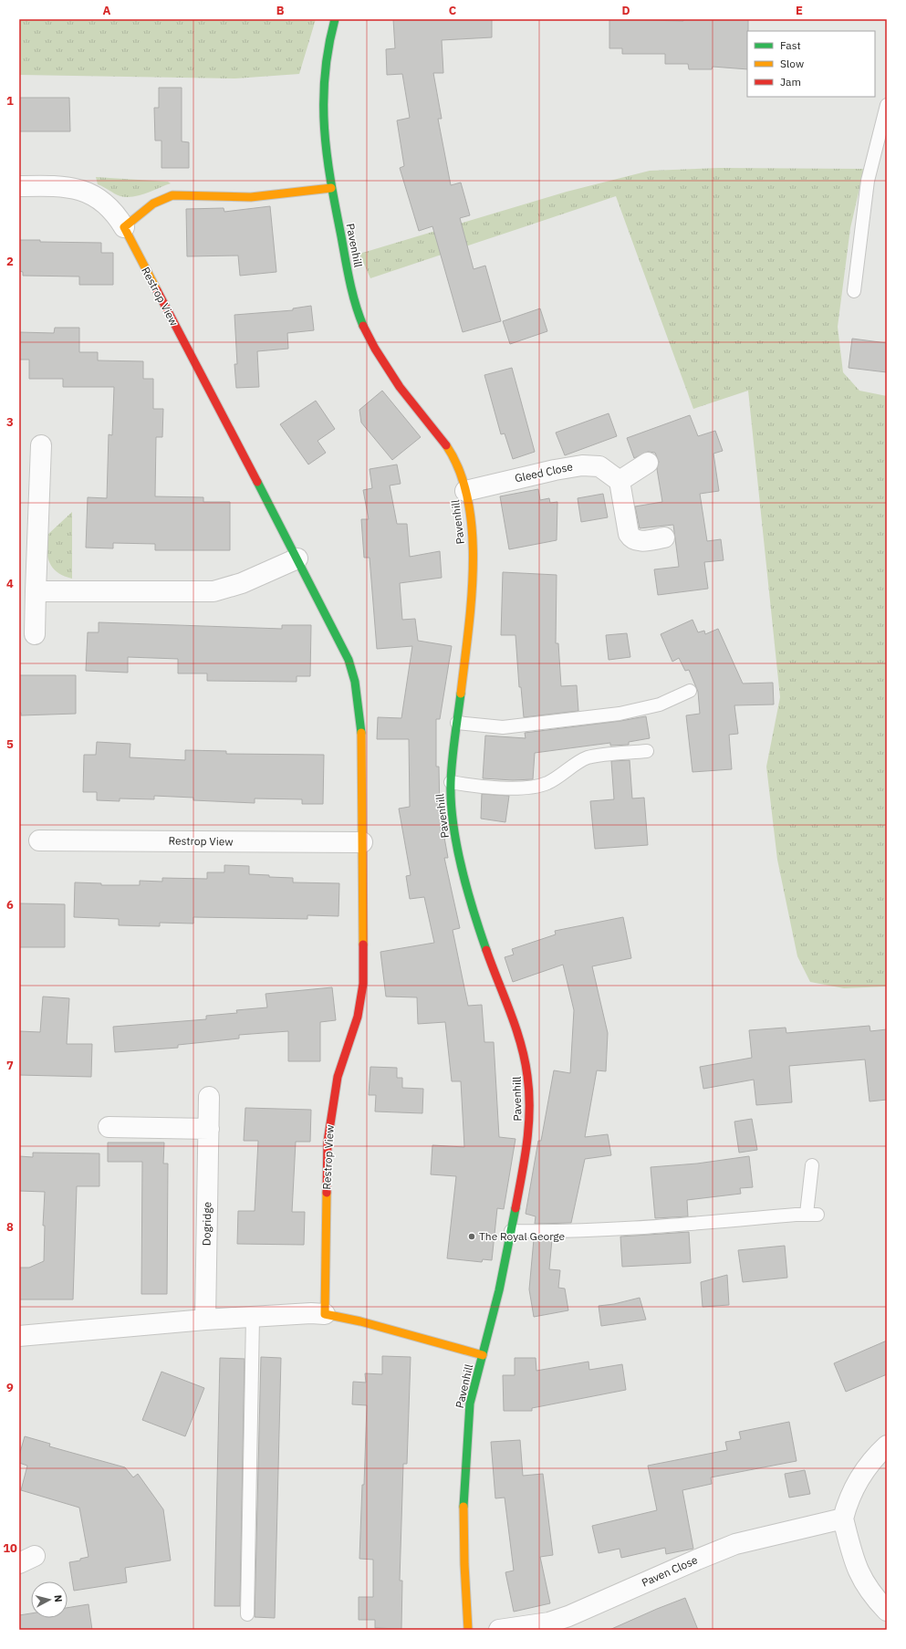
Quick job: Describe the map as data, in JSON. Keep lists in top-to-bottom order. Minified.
{"streets":{"street":["Pavenhill","Restrop View","Gleed Close","Dogridge","Paven Close"]},"crossings":[["Pavenhill","Gleed Close"]],"places":["The Royal George"],"legend":["Fast","Slow","Jam"],"north":"right","grid":{"columns":["A","B","C","D","E"],"rows":["1","2","3","4","5","6","7","8","9","10"]}}
